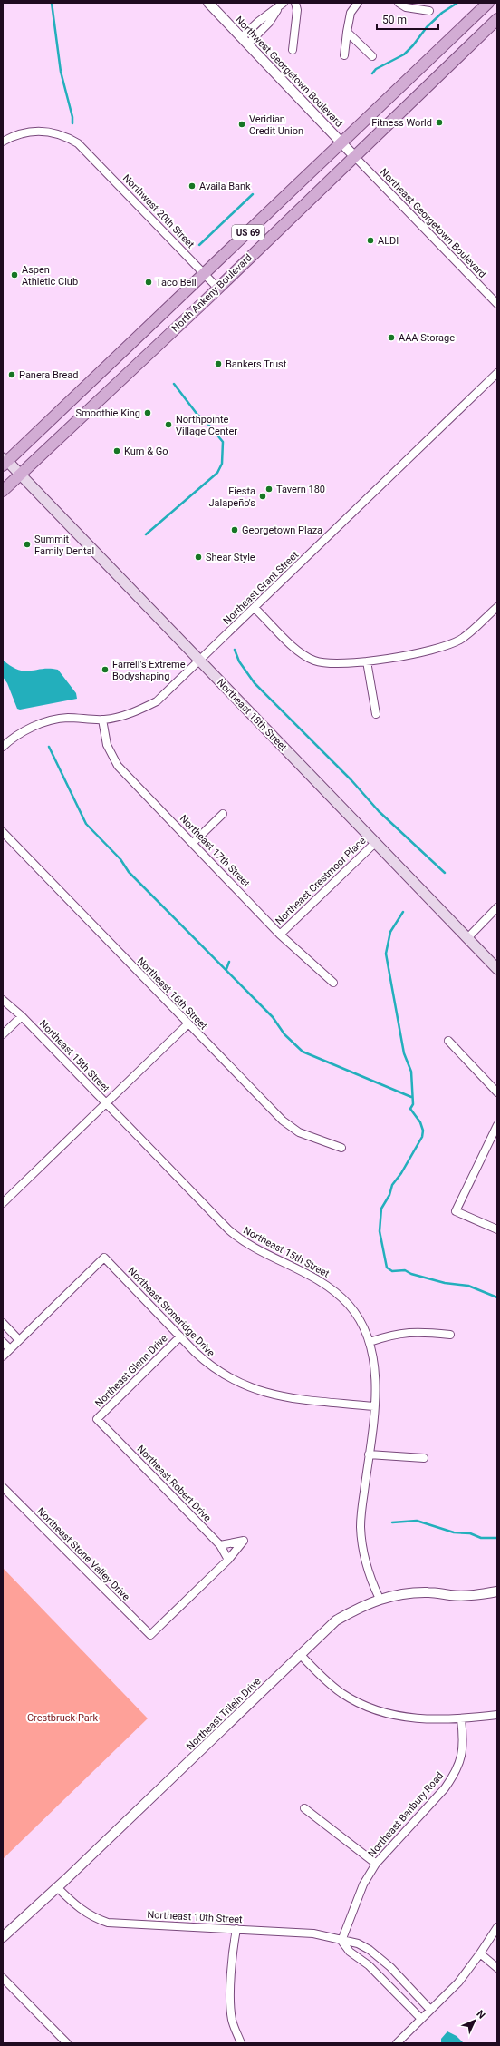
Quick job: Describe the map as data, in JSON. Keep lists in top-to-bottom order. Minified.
{"streets":{"main road":["US 69","North Ankeny Boulevard","Northeast 18th Street"],"street":["Northwest Georgetown Boulevard","Northwest 20th Street","Northeast Georgetown Boulevard","Northeast Grant Street","Northeast 17th Street","Northeast Crestmoor Place","Northeast 16th Street","Northeast 15th Street","Northeast Stoneridge Drive","Northeast Glenn Drive","Northeast Robert Drive","Northeast Stone Valley Drive","Northeast Trilein Drive","Northeast Banbury Road","Northeast 10th Street"]},"crossings":[["Northwest Georgetown Boulevard","Northeast Georgetown Boulevard"],["Northwest Georgetown Boulevard","North Ankeny Boulevard"],["Northwest 20th Street","North Ankeny Boulevard"],["Northeast Georgetown Boulevard","North Ankeny Boulevard"],["North Ankeny Boulevard","Northeast 18th Street"],["Northeast Grant Street","Northeast 18th Street"],["Northeast Grant Street","Northeast 17th Street"],["Northeast 18th Street","Northeast Crestmoor Place"],["Northeast 17th Street","Northeast Crestmoor Place"],["Northeast 15th Street","Northeast Stoneridge Drive"],["Northeast 15th Street","Northeast Trilein Drive"],["Northeast Stoneridge Drive","Northeast Glenn Drive"],["Northeast Glenn Drive","Northeast Robert Drive"],["Northeast Robert Drive","Northeast Stone Valley Drive"],["Northeast Trilein Drive","Northeast 10th Street"],["Northeast Banbury Road","Northeast 10th Street"]],"parks":["Crestbruck Park"],"places":["Fitness World","Veridian Credit Union","Availa Bank","ALDI","Aspen Athletic Club","Taco Bell","AAA Storage","Bankers Trust","Panera Bread","Smoothie King","Northpointe Village Center","Kum & Go","Tavern 180","Fiesta Jalapeño's","Georgetown Plaza","Summit Family Dental","Shear Style","Farrell's Extreme Bodyshaping"],"scale_bar":"50 m","north":"top right"}
